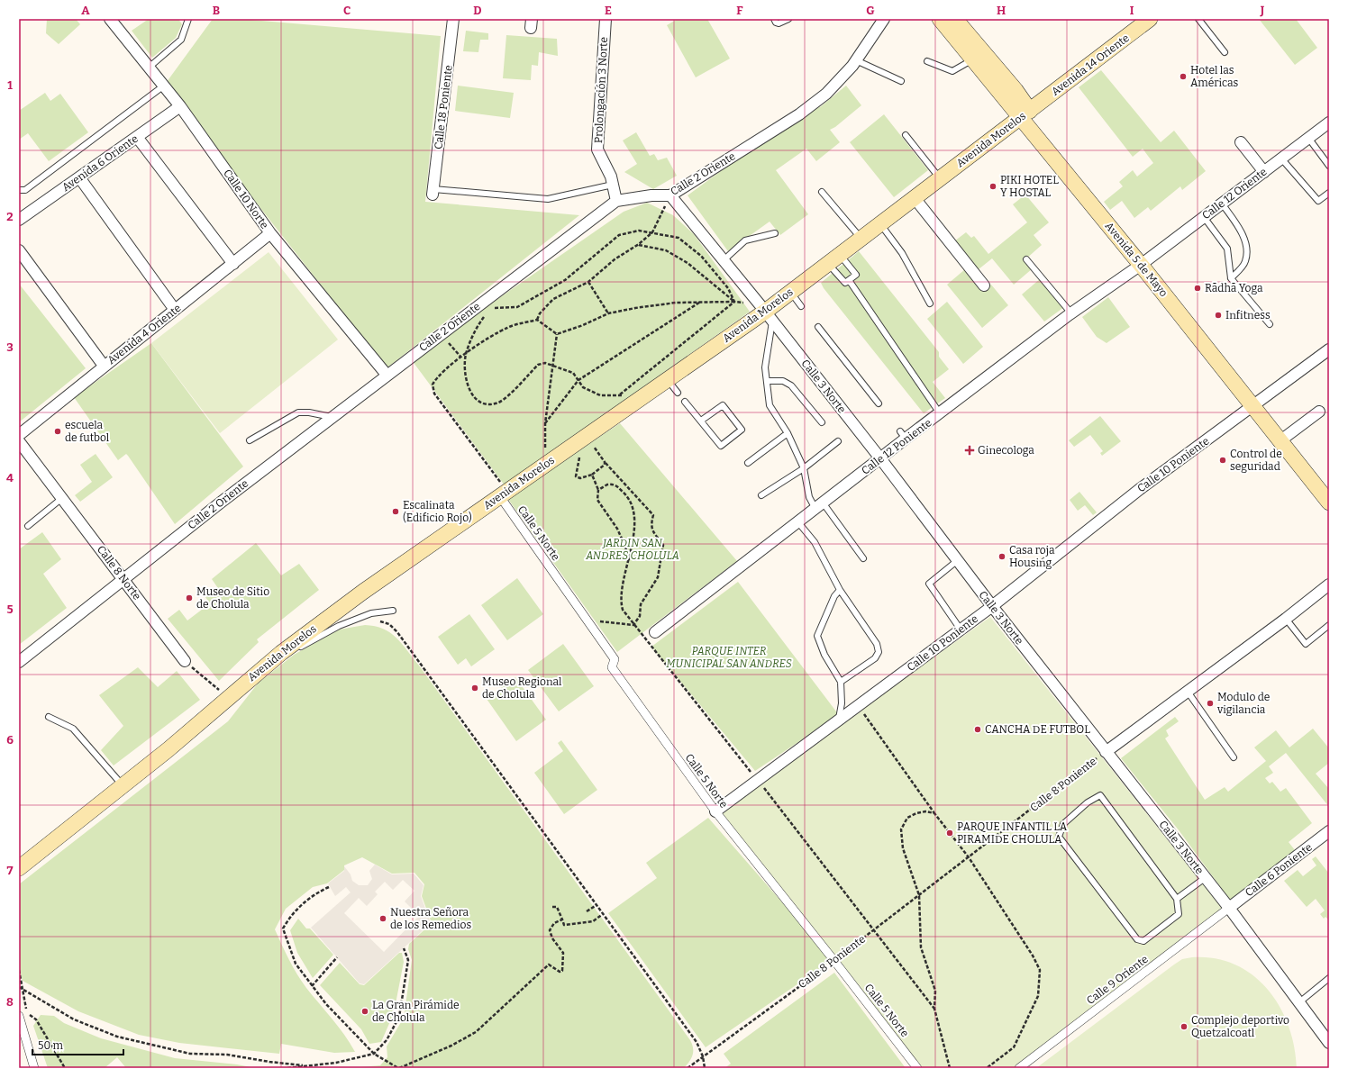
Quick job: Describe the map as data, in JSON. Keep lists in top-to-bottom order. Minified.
{"streets":{"main road":["Avenida 14 Oriente","Avenida Morelos","Avenida 5 de Mayo"],"street":["Prolongación 3 Norte","Calle 18 Poniente","Avenida 6 Oriente","Calle 2 Oriente","Calle 12 Oriente","Calle 10 Norte","Avenida 4 Oriente","Calle 3 Norte","Calle 12 Poniente","Calle 10 Poniente","Calle 5 Norte","Calle 8 Norte","Calle 8 Poniente","Calle 6 Poniente","Calle 9 Oriente"]},"crossings":[["Avenida 14 Oriente","Avenida Morelos"],["Avenida 14 Oriente","Avenida 5 de Mayo"],["Prolongación 3 Norte","Calle 2 Oriente"],["Avenida Morelos","Avenida 5 de Mayo"],["Avenida Morelos","Calle 3 Norte"],["Avenida Morelos","Calle 5 Norte"],["Avenida 6 Oriente","Calle 10 Norte"],["Calle 2 Oriente","Calle 10 Norte"],["Calle 2 Oriente","Calle 3 Norte"],["Calle 2 Oriente","Calle 8 Norte"],["Calle 12 Oriente","Avenida 5 de Mayo"],["Calle 12 Oriente","Calle 12 Poniente"],["Calle 10 Norte","Avenida 4 Oriente"],["Avenida 5 de Mayo","Calle 12 Poniente"],["Avenida 5 de Mayo","Calle 10 Poniente"],["Calle 3 Norte","Calle 12 Poniente"],["Calle 3 Norte","Calle 10 Poniente"],["Calle 3 Norte","Calle 8 Poniente"],["Calle 3 Norte","Calle 6 Poniente"],["Calle 3 Norte","Calle 9 Oriente"],["Calle 10 Poniente","Calle 5 Norte"],["Calle 5 Norte","Calle 8 Poniente"],["Calle 6 Poniente","Calle 9 Oriente"]],"parks":["JARDIN SAN ANDRES CHOLULA","PARQUE INTER MUNICIPAL SAN ANDRES"],"places":{"other":["Hotel las Américas","PIKI HOTEL Y HOSTAL","Rādhā Yoga","Infitness","escuela de futbol","Control de seguridad","Escalinata (Edificio Rojo)","Casa roja Housing","Museo de Sitio de Cholula","Museo Regional de Cholula","Modulo de vigilancia","CANCHA DE FUTBOL","PARQUE INFANTIL LA PIRAMIDE CHOLULA","Nuestra Señora de los Remedios","La Gran Pirámide de Cholula","Complejo deportivo Quetzalcoatl"],"health":["Ginecologa"]},"scale_bar":"50 m","grid":{"columns":["A","B","C","D","E","F","G","H","I","J"],"rows":["1","2","3","4","5","6","7","8"]}}
